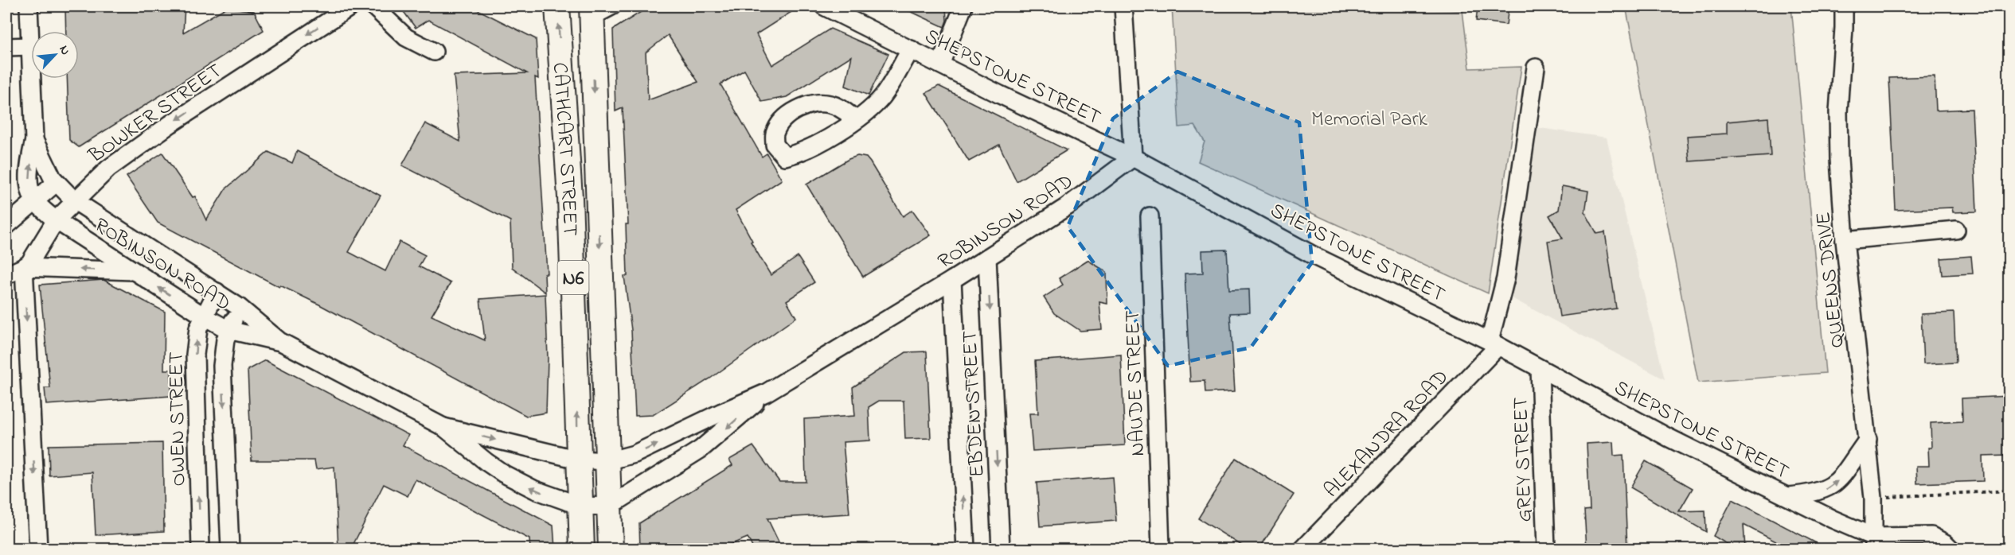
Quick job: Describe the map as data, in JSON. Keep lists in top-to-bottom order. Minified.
{"streets":{"highway":["CATHCART STREET","N6"],"street":["SHEPSTONE STREET","BOWKER STREET","ROBINSON ROAD","QUEENS DRIVE","NAUDE STREET","EBDEN STREET","OWEN STREET","ALEXANDRA ROAD","GREY STREET"]},"crossings":[["SHEPSTONE STREET","ROBINSON ROAD"],["SHEPSTONE STREET","QUEENS DRIVE"],["SHEPSTONE STREET","ALEXANDRA ROAD"],["SHEPSTONE STREET","GREY STREET"],["BOWKER STREET","ROBINSON ROAD"],["CATHCART STREET","ROBINSON ROAD"],["ROBINSON ROAD","EBDEN STREET"],["ROBINSON ROAD","OWEN STREET"]],"one_way":["BOWKER STREET"],"parks":["Memorial Park"],"north":"top right"}
